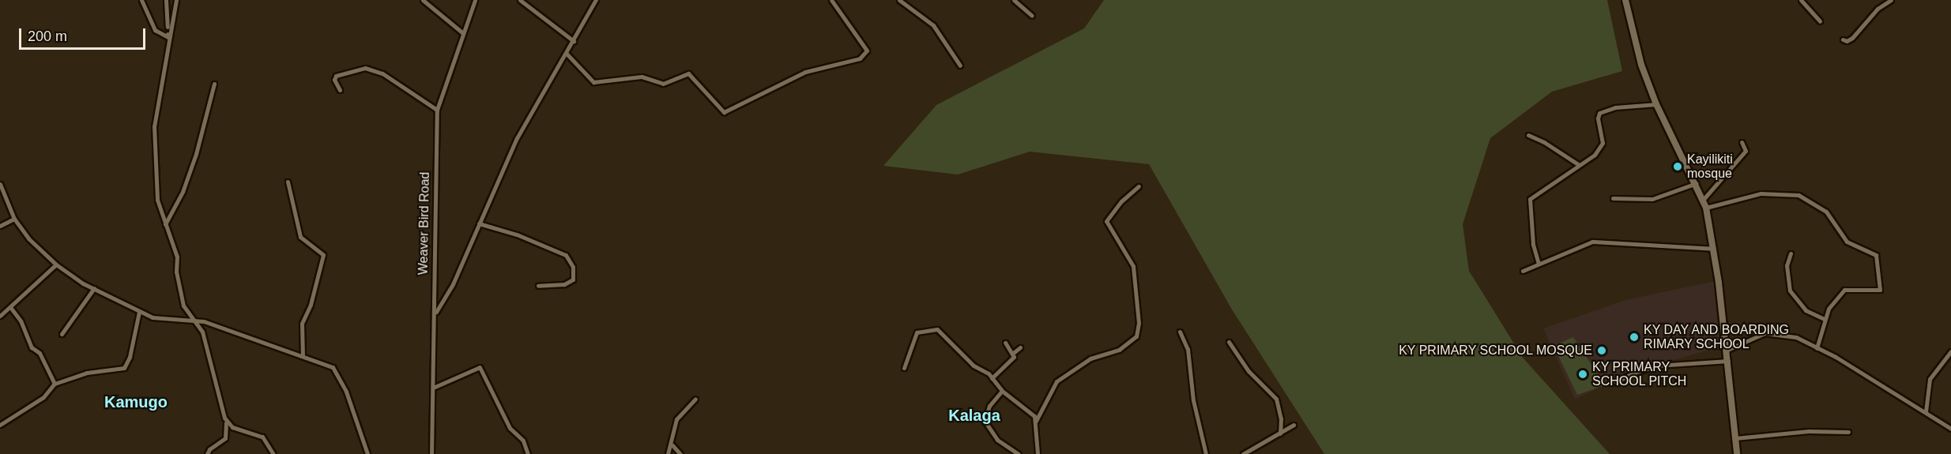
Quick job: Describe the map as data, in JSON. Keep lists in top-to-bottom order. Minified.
{"streets":{"street":["Weaver Bird Road"]},"districts":["Kamugo","Kalaga"],"places":["Kayilikiti mosque","KY DAY AND BOARDING RIMARY SCHOOL","KY PRIMARY SCHOOL MOSQUE","KY PRIMARY SCHOOL PITCH"],"scale_bar":"200 m"}
